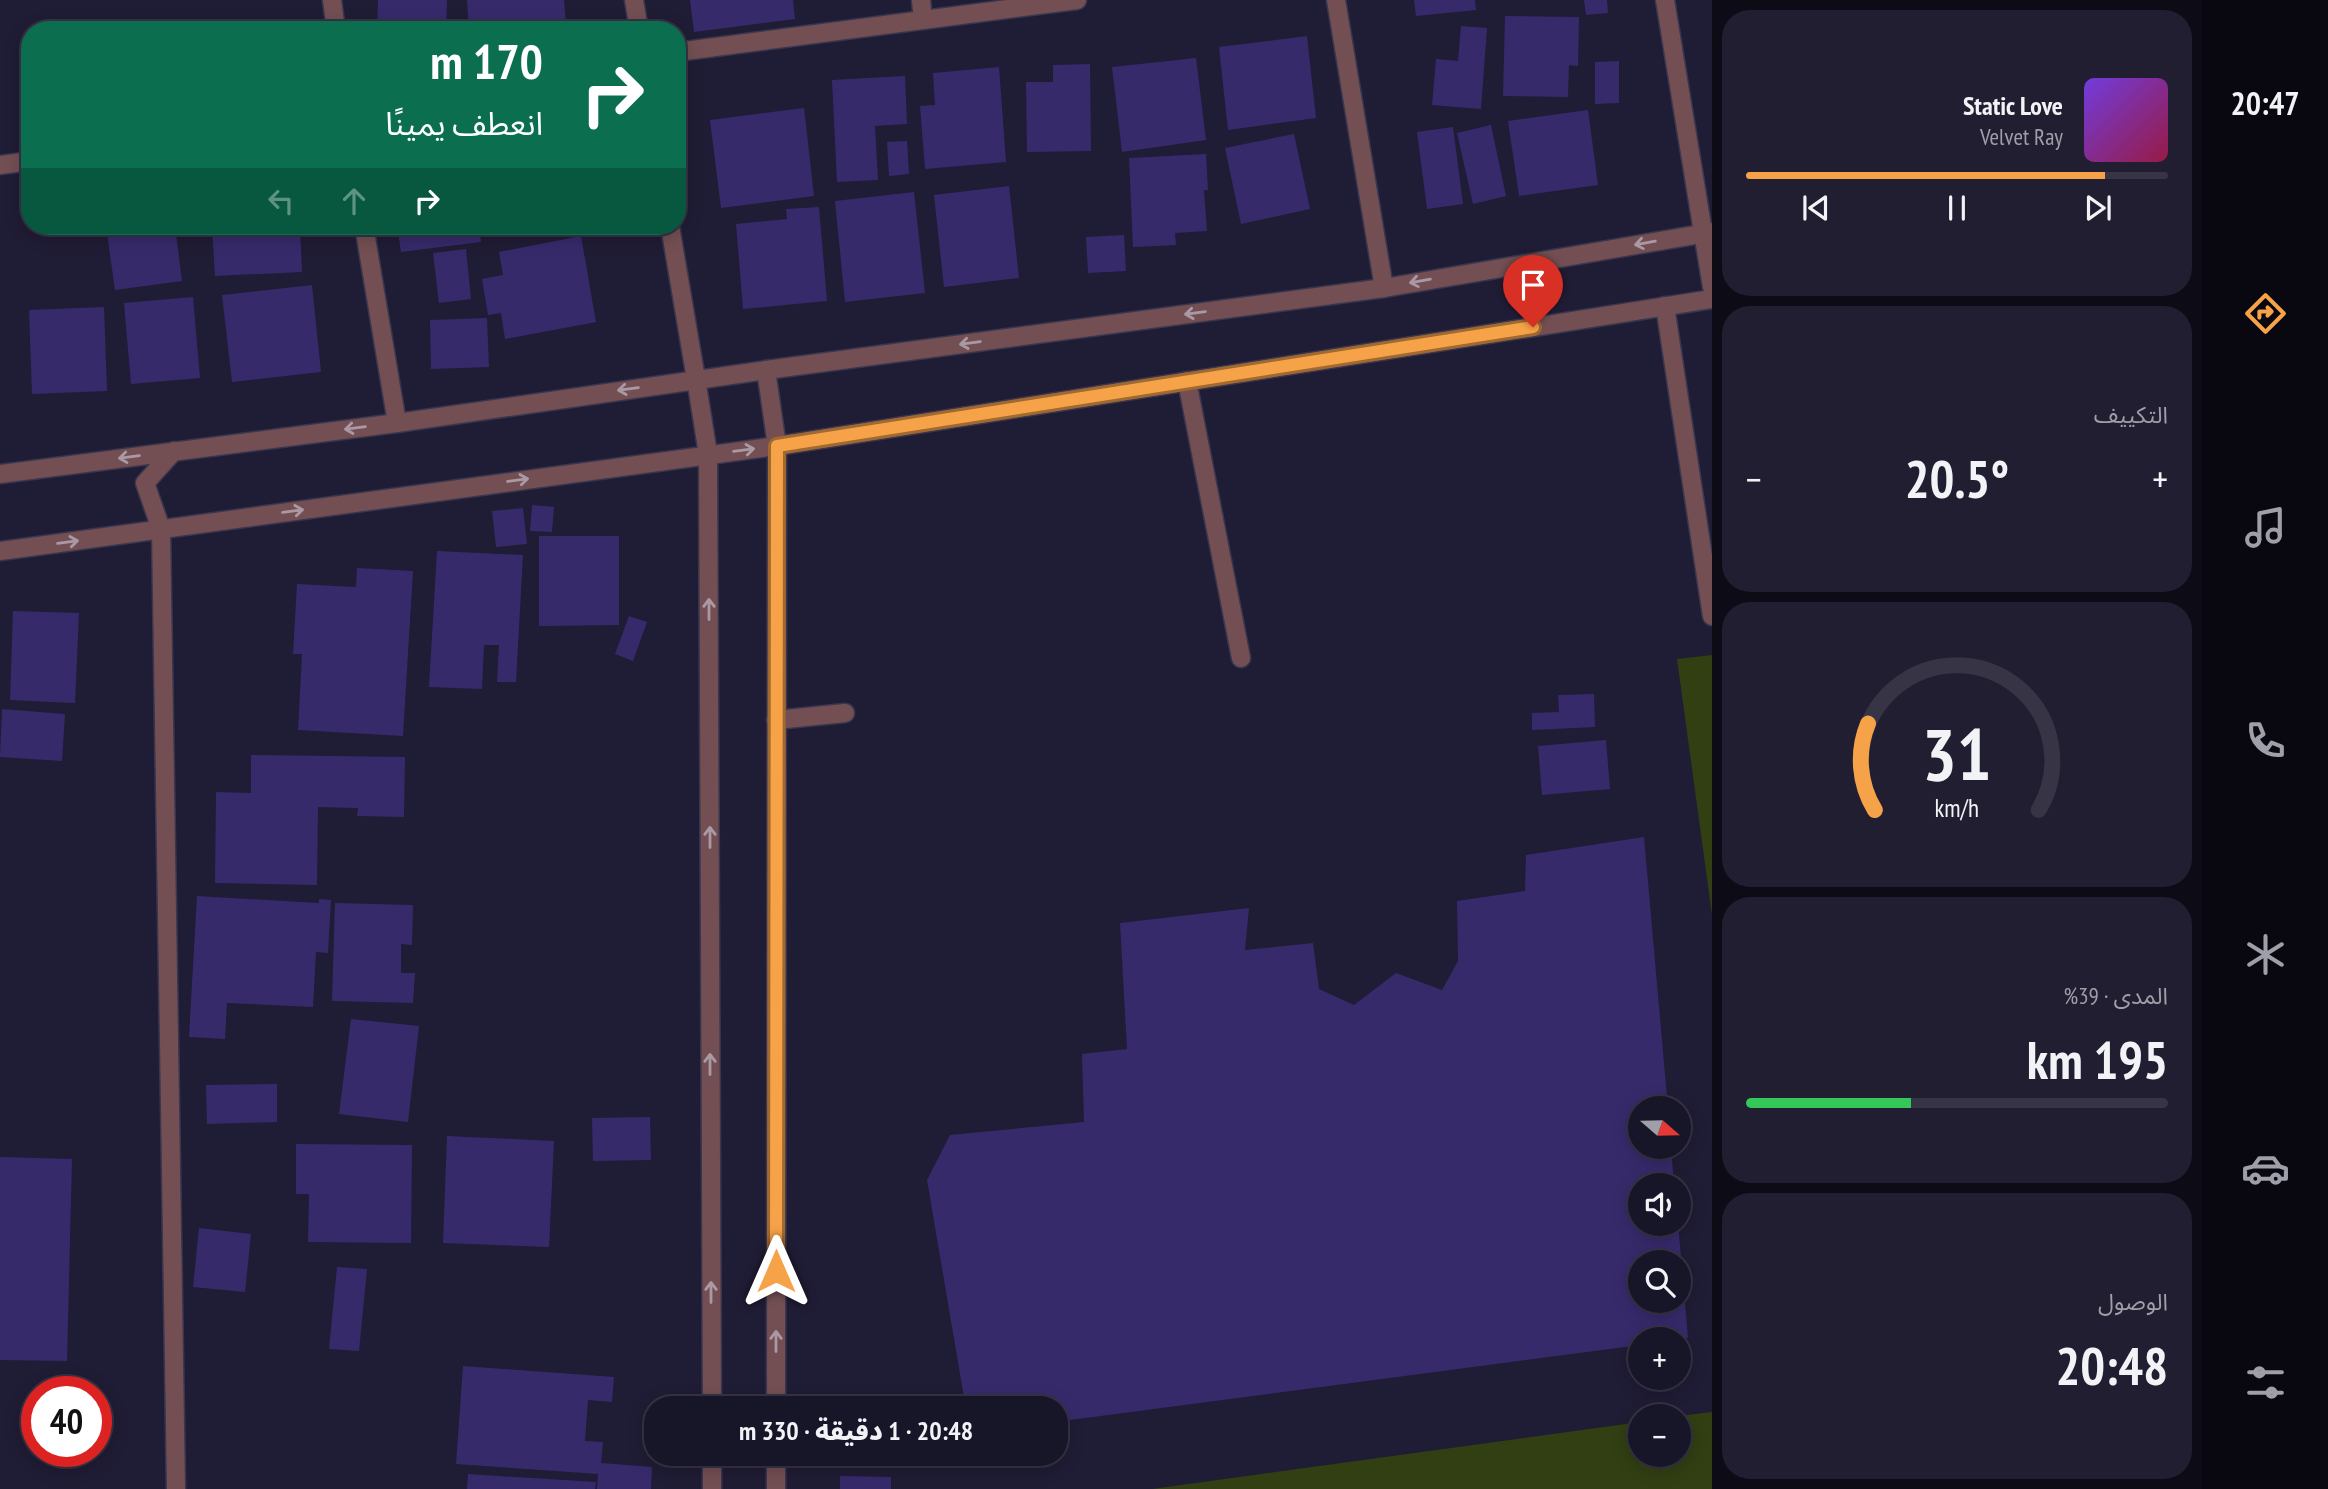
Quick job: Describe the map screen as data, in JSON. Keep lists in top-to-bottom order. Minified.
{"north":"right","page":{"tabs":"20:47","turn":["170 m","انعطف يمينًا"],"song":["Static Love","Velvet Ray"],"tile":["التكييف",["المدى · 39%","195 km"],["الوصول","20:48"]],"heat":["−","20.5°","+"],"map_buttons":["+","−"],"limit":"40","trip":"20:48 · 1 دقيقة · 330 m","gauge":["31","km/h"]}}
